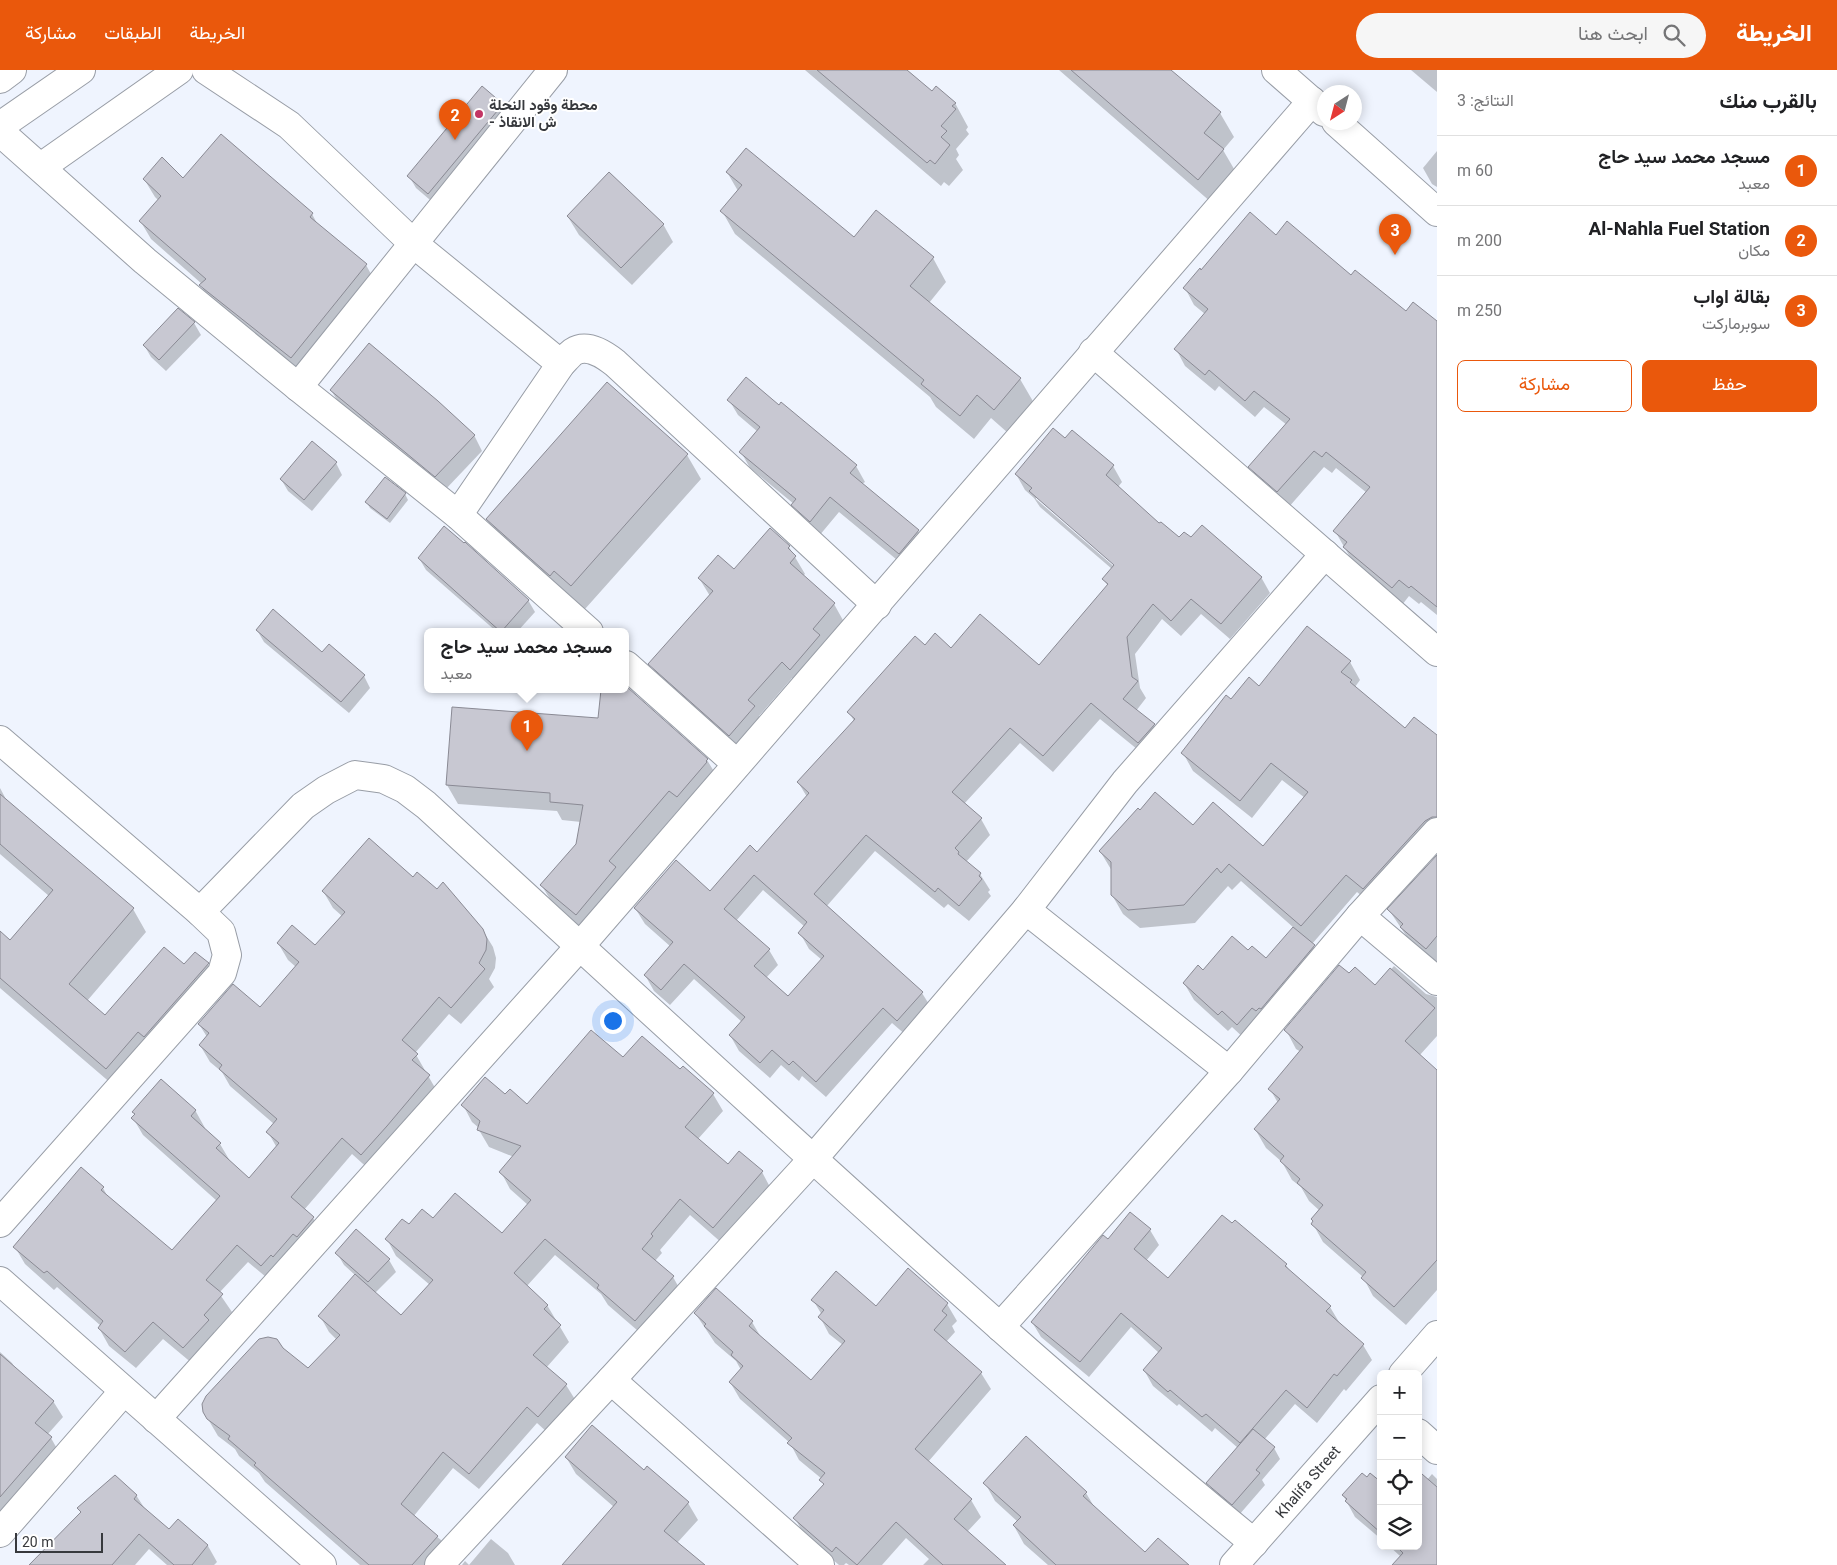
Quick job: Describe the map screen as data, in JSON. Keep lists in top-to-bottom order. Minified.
{"streets":{"street":["Khalifa Street"]},"places":["محطة وقود النحلة - ش الانقاذ"],"scale_bar":"20 m","north":"bottom left","page":{"header":"الخريطة","search":"ابحث هنا","nav":["الخريطة","الطبقات","مشاركة"],"heading":["بالقرب منك","النتائج: 3"],"pins":["2","3","1"],"list":[{"mark":"1","name":"مسجد محمد سيد حاج","note":"معبد","value":"60 m"},{"mark":"2","name":"Al-Nahla Fuel Station","note":"مكان","value":"200 m"},{"mark":"3","name":"بقالة اواب","note":"سوبرماركت","value":"250 m"}],"buttons":["حفظ","مشاركة"],"popup":["مسجد محمد سيد حاج","معبد"],"map_buttons":["+","−"],"scale":"20 m"}}
